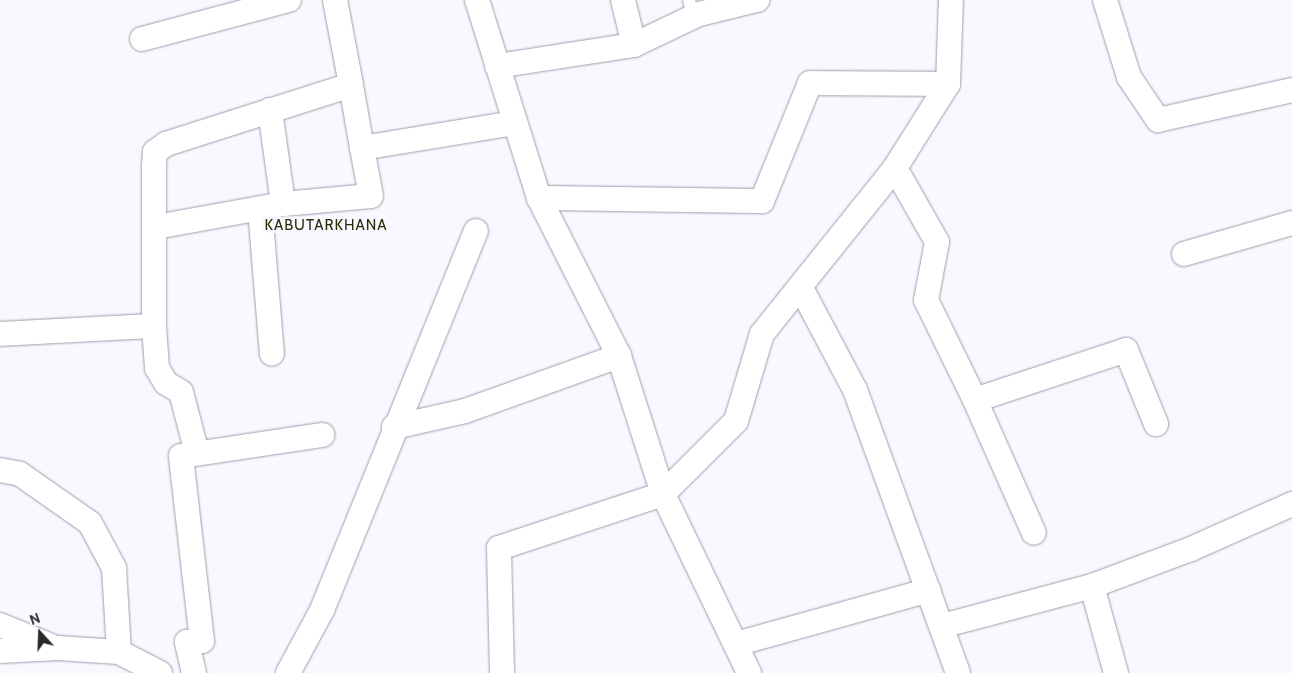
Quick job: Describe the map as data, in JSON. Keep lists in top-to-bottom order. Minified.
{"districts":["KABUTARKHANA"],"north":"top"}
